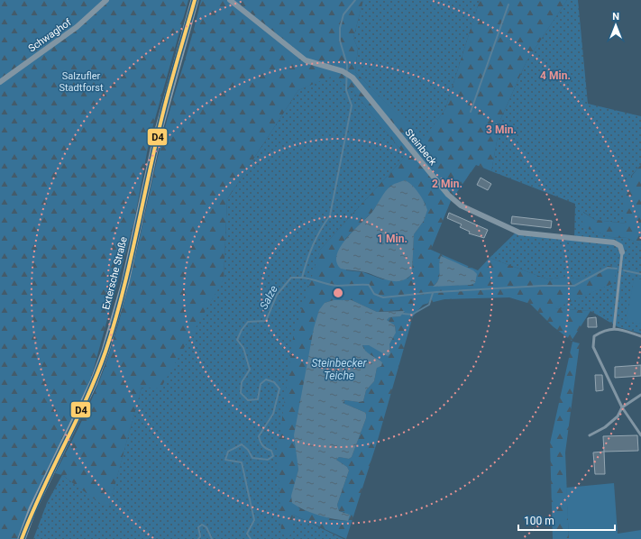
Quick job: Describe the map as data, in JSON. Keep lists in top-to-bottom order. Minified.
{"streets":{"main road":["Extersche Straße"],"street":["Schwaghof","Steinbeck"]},"water":["Salze","Steinbecker Teiche"],"parks":["Salzufler Stadtforst"],"lines":["transit line D4"],"scale_bar":"100 m","north":"top","rings":["4 Min.","3 Min.","2 Min.","1 Min."]}
